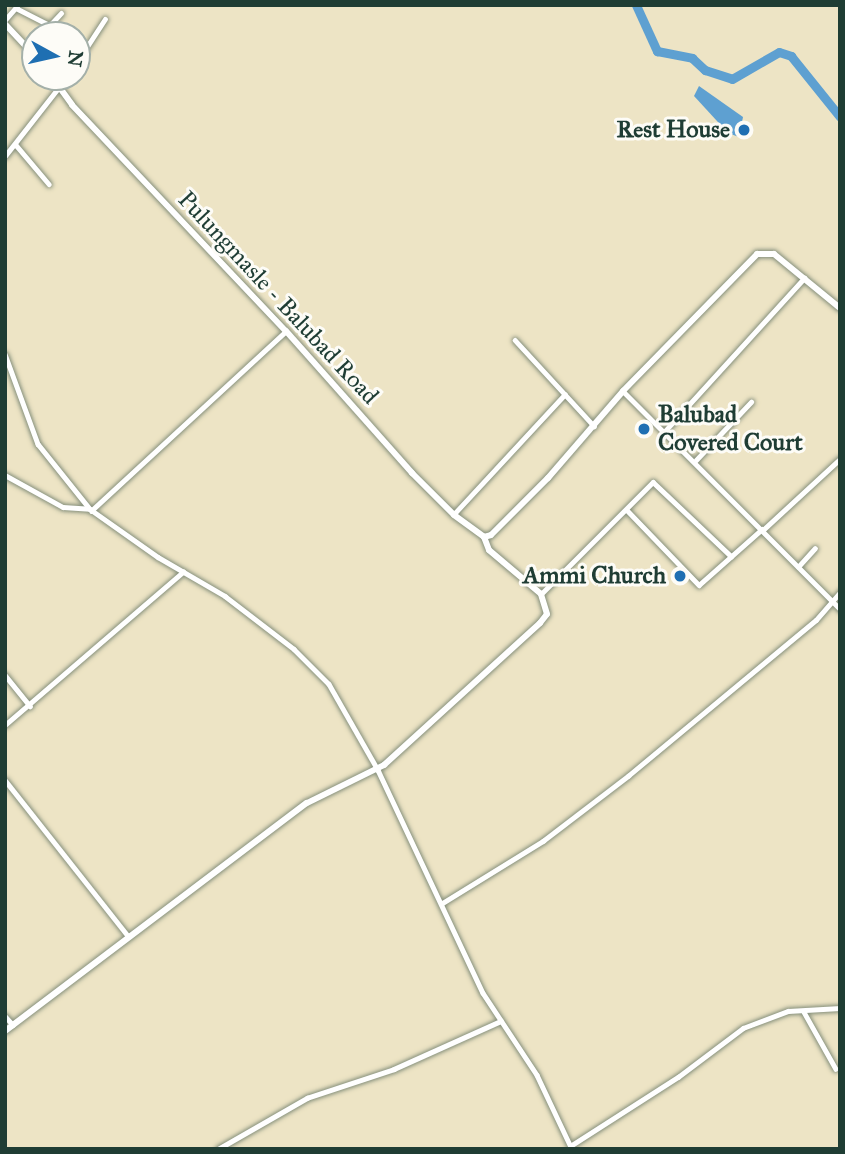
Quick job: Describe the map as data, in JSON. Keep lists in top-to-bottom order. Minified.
{"streets":{"street":["Pulungmasle - Balubad Road"]},"places":["Rest House","Balubad Covered Court","Ammi Church"],"north":"right"}
